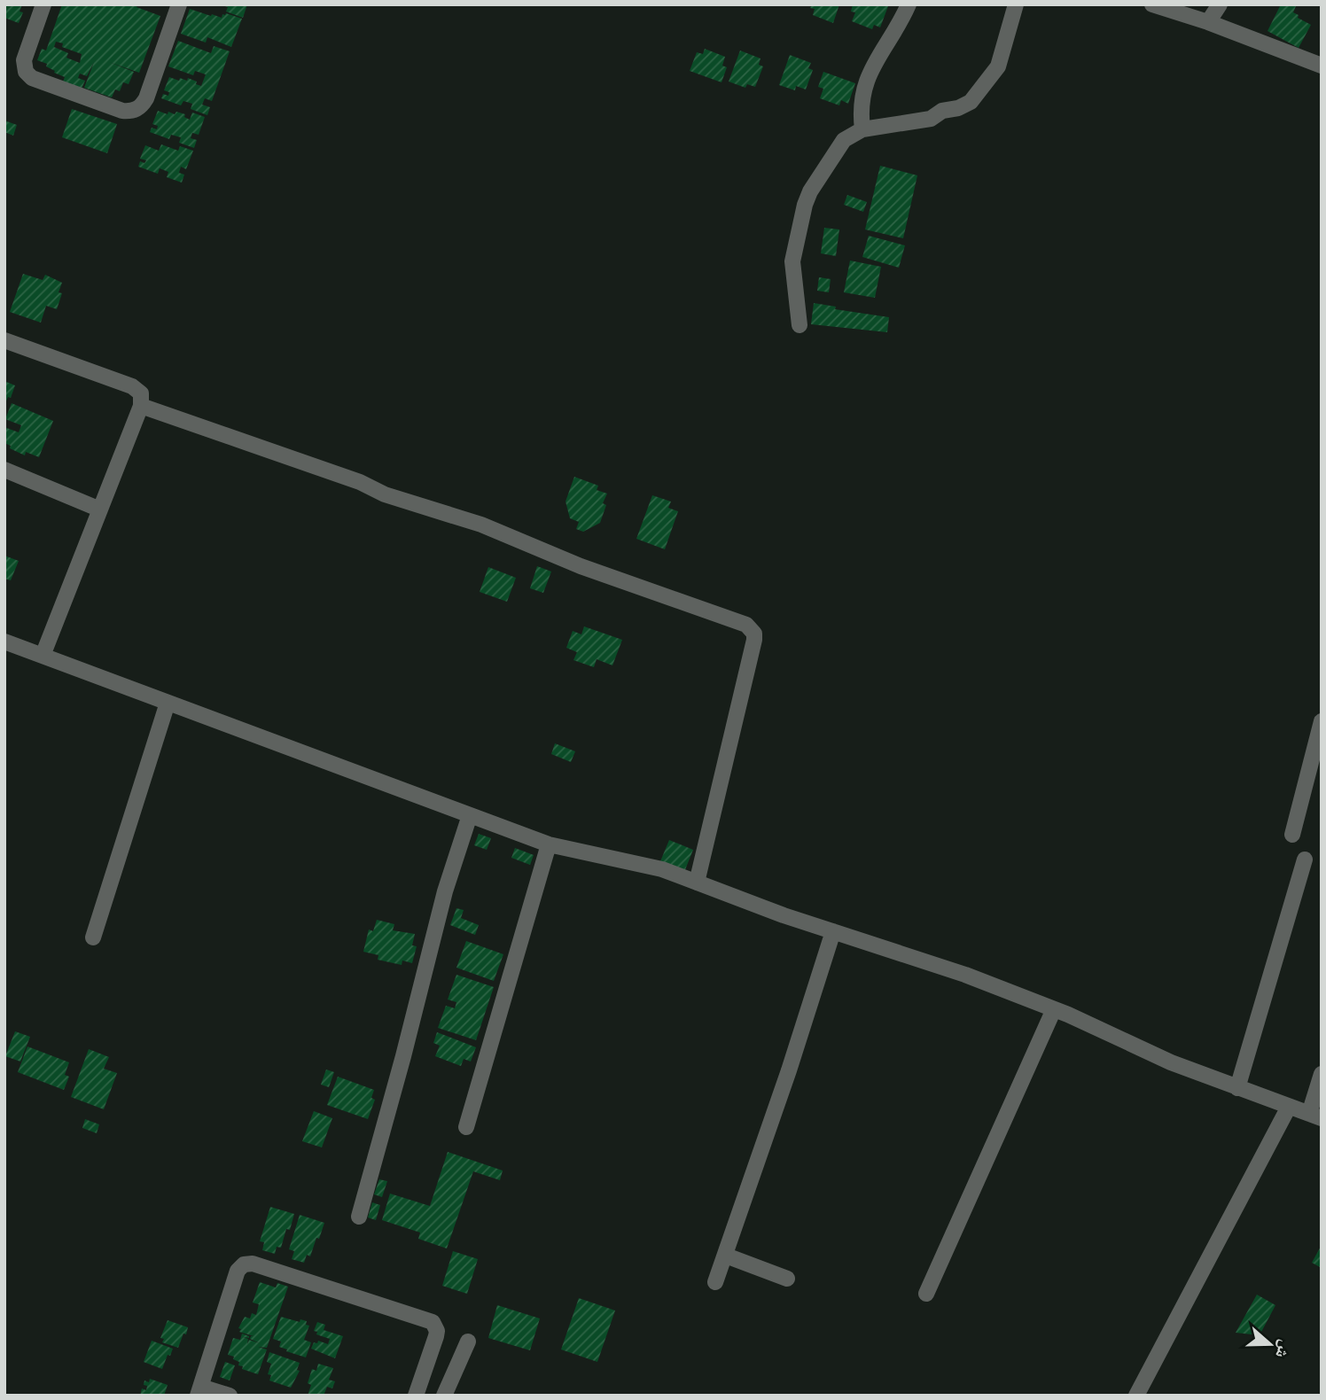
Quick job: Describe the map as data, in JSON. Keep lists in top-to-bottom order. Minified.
{"north":"right"}
